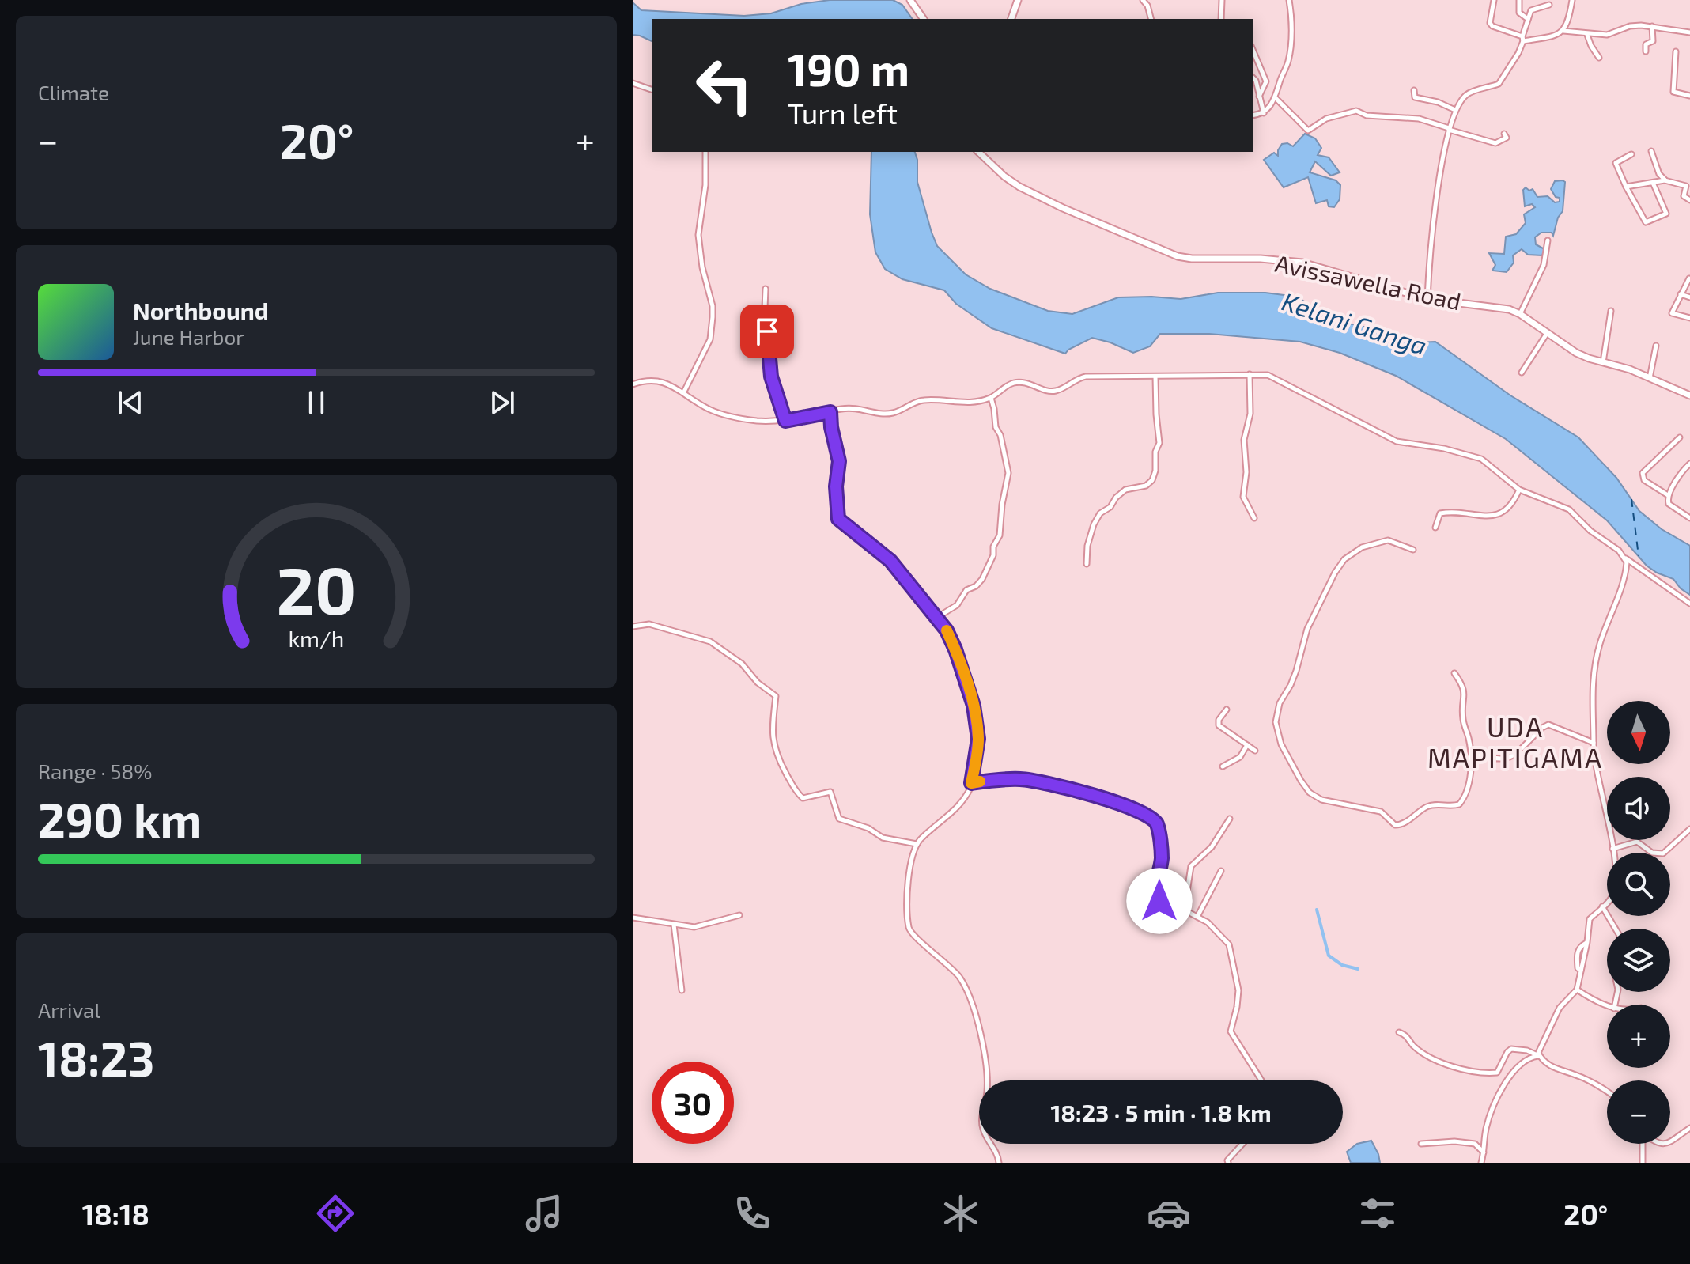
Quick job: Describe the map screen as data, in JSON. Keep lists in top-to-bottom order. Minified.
{"streets":{"main road":["Avissawella Road"]},"districts":["UDA MAPITIGAMA"],"water":["Kelani Ganga"],"north":"bottom","page":{"tile":["Climate",["Range · 58%","290 km"],["Arrival","18:23"]],"turn":["190 m","Turn left"],"heat":["−","20°","+"],"song":["Northbound","June Harbor"],"map_buttons":["+","−"],"limit":"30","trip":"18:23 · 5 min · 1.8 km","tabs":["18:18","20°"],"gauge":["20","km/h"]}}
